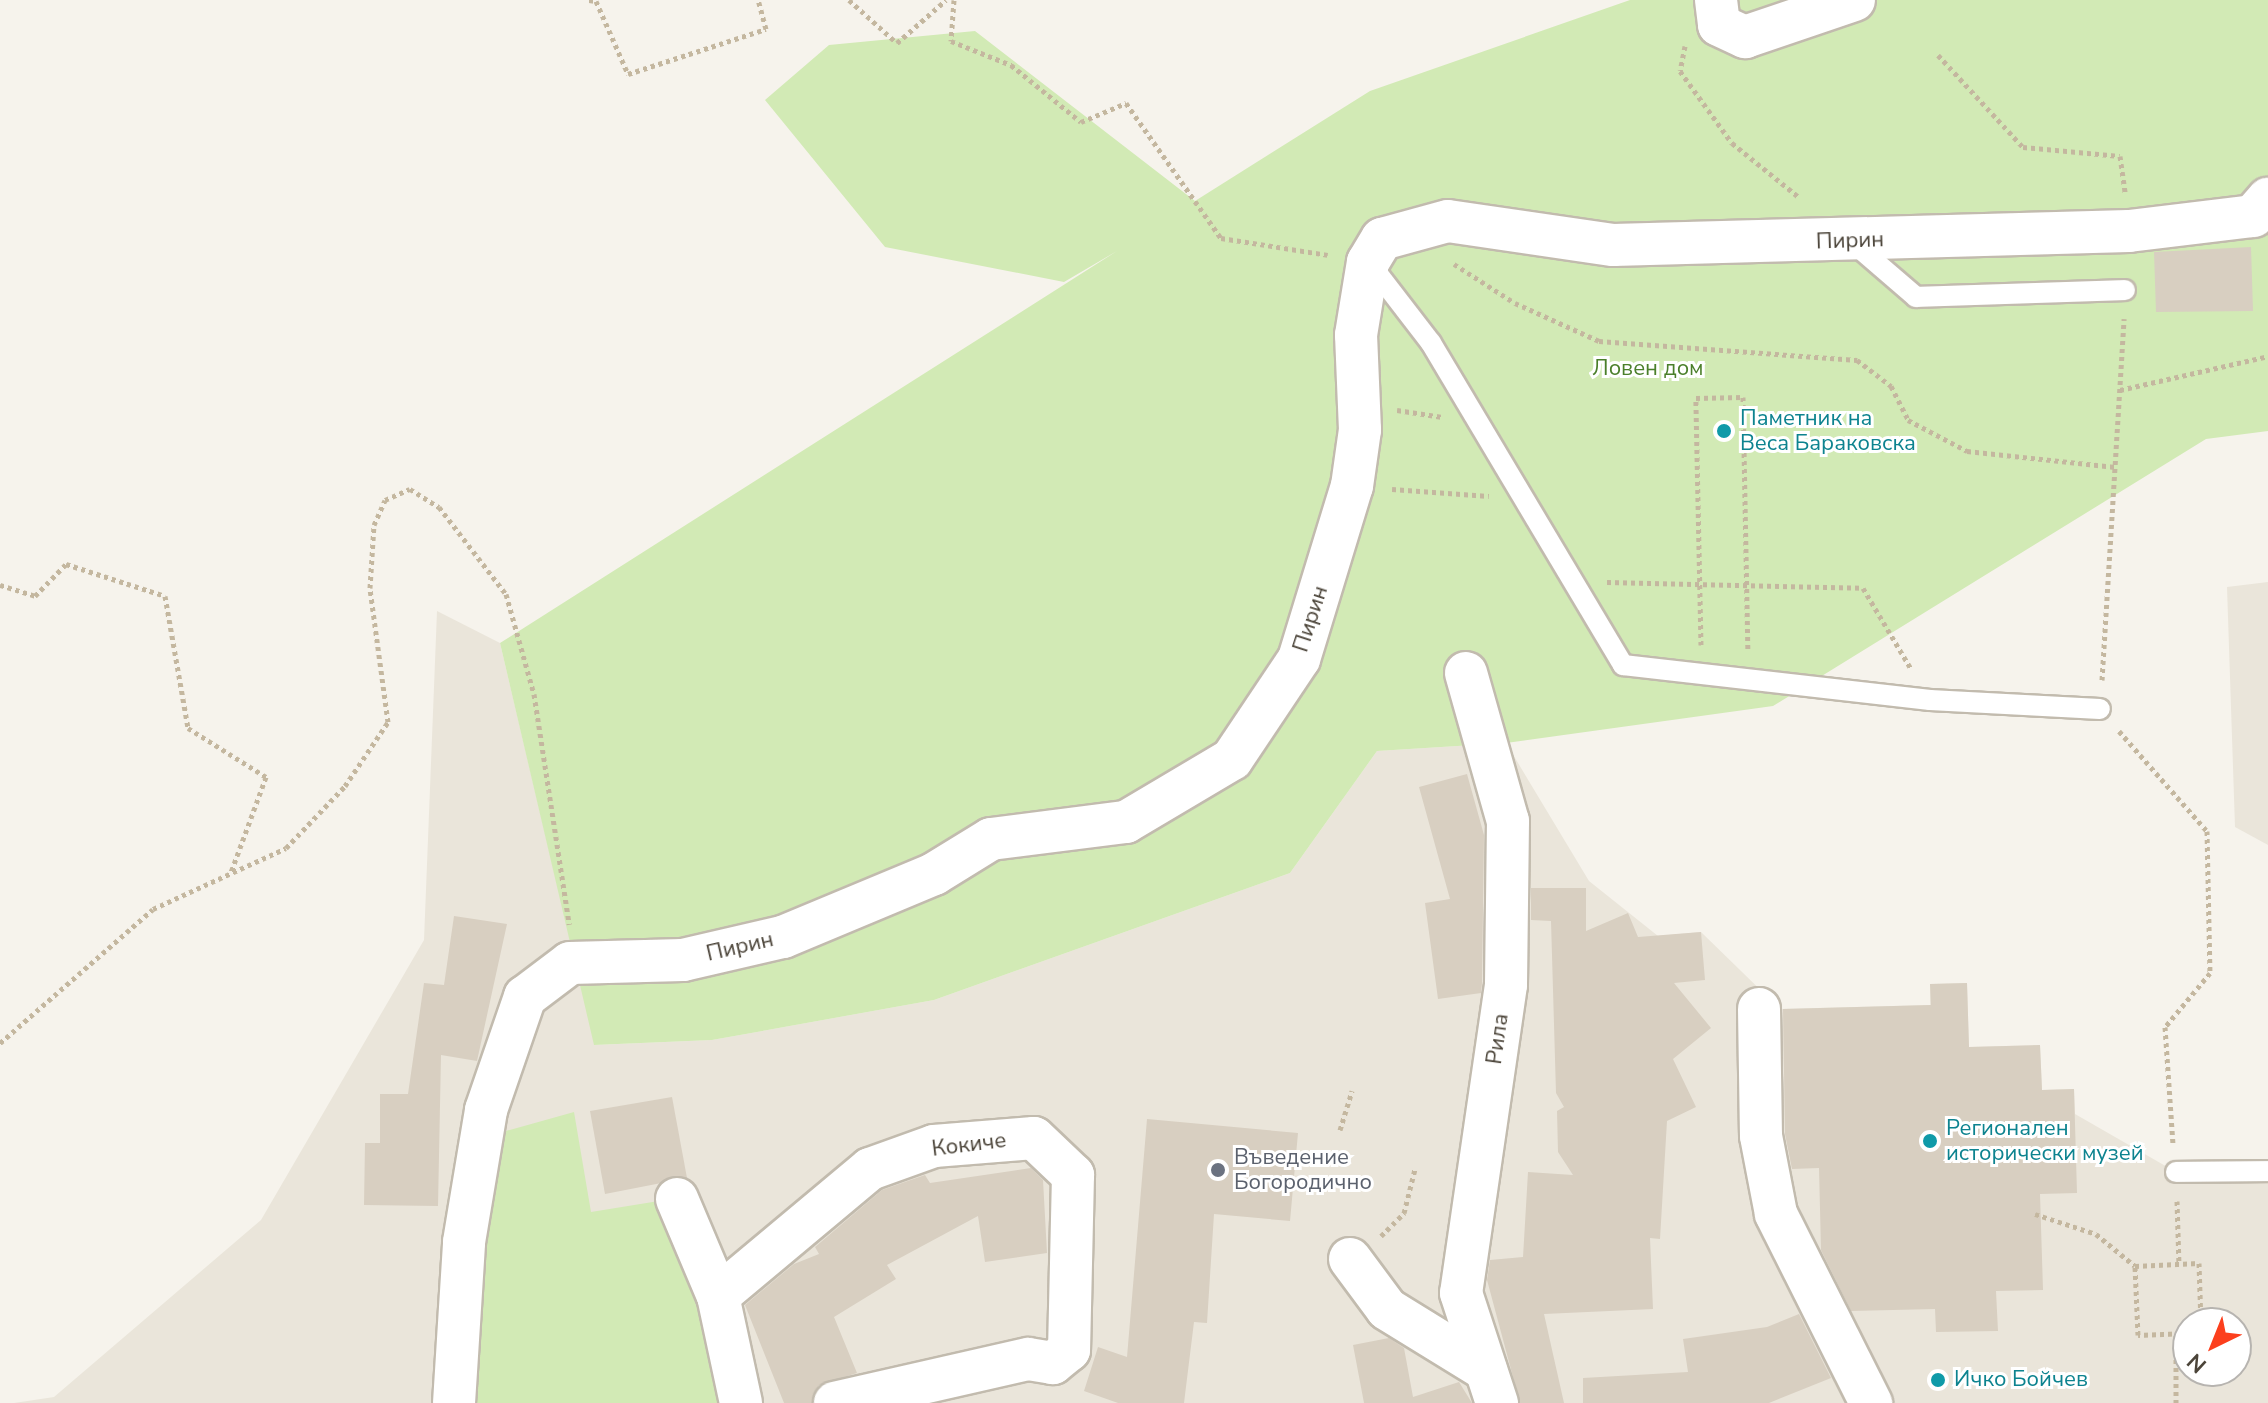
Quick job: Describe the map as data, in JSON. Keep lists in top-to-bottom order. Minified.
{"streets":{"street":["Пирин","Рила","Кокиче"]},"parks":["Ловен дом"],"places":["Паметник на Веса Бараковска","Регионален исторически музей","Въведение Богородично","Ичко Бойчев"],"north":"bottom left"}
